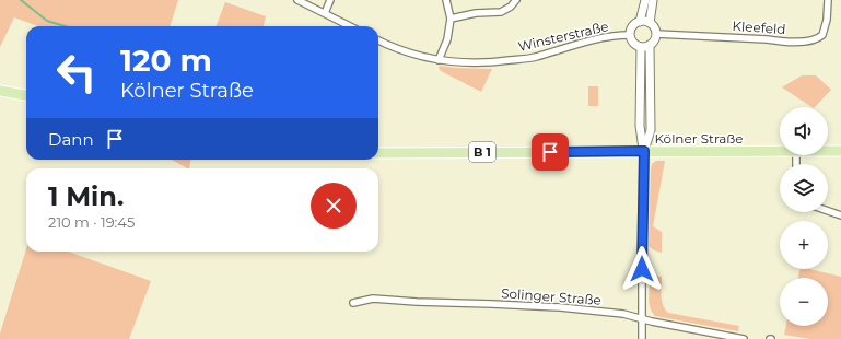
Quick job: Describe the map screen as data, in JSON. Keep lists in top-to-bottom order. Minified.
{"streets":{"main road":["Kölner Straße","B 1"],"street":["Kleefeld","Winsterstraße","Solinger Straße"]},"crossings":[["Kleefeld","Winsterstraße"]],"page":{"turn":["120 m","Kölner Straße"],"map_buttons":["+","−"],"then":"Dann","heading":["1 Min.","210 m · 19:45"]}}
